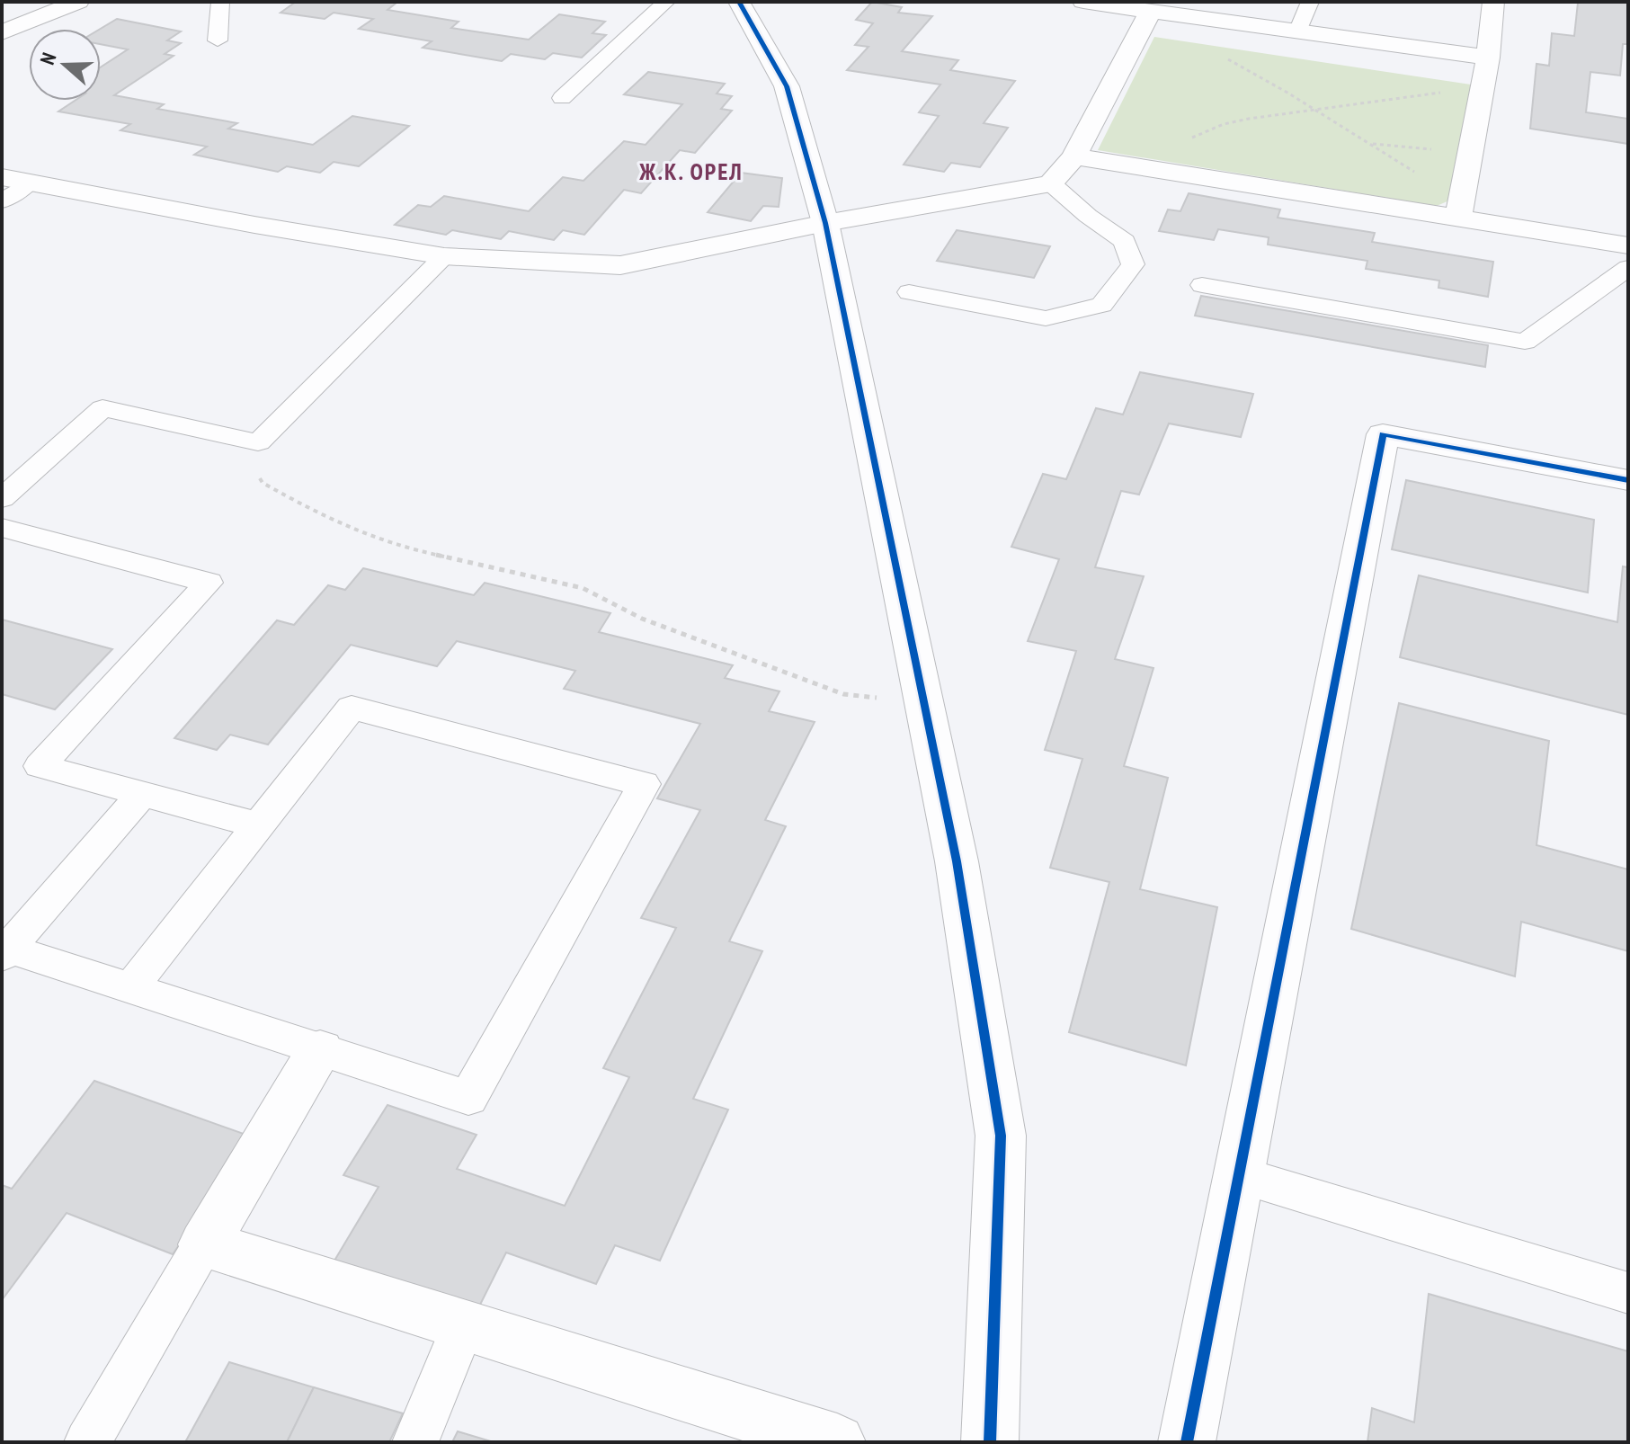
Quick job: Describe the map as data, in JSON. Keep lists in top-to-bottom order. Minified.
{"districts":["Ж.К. ОРЕЛ"],"north":"left"}
